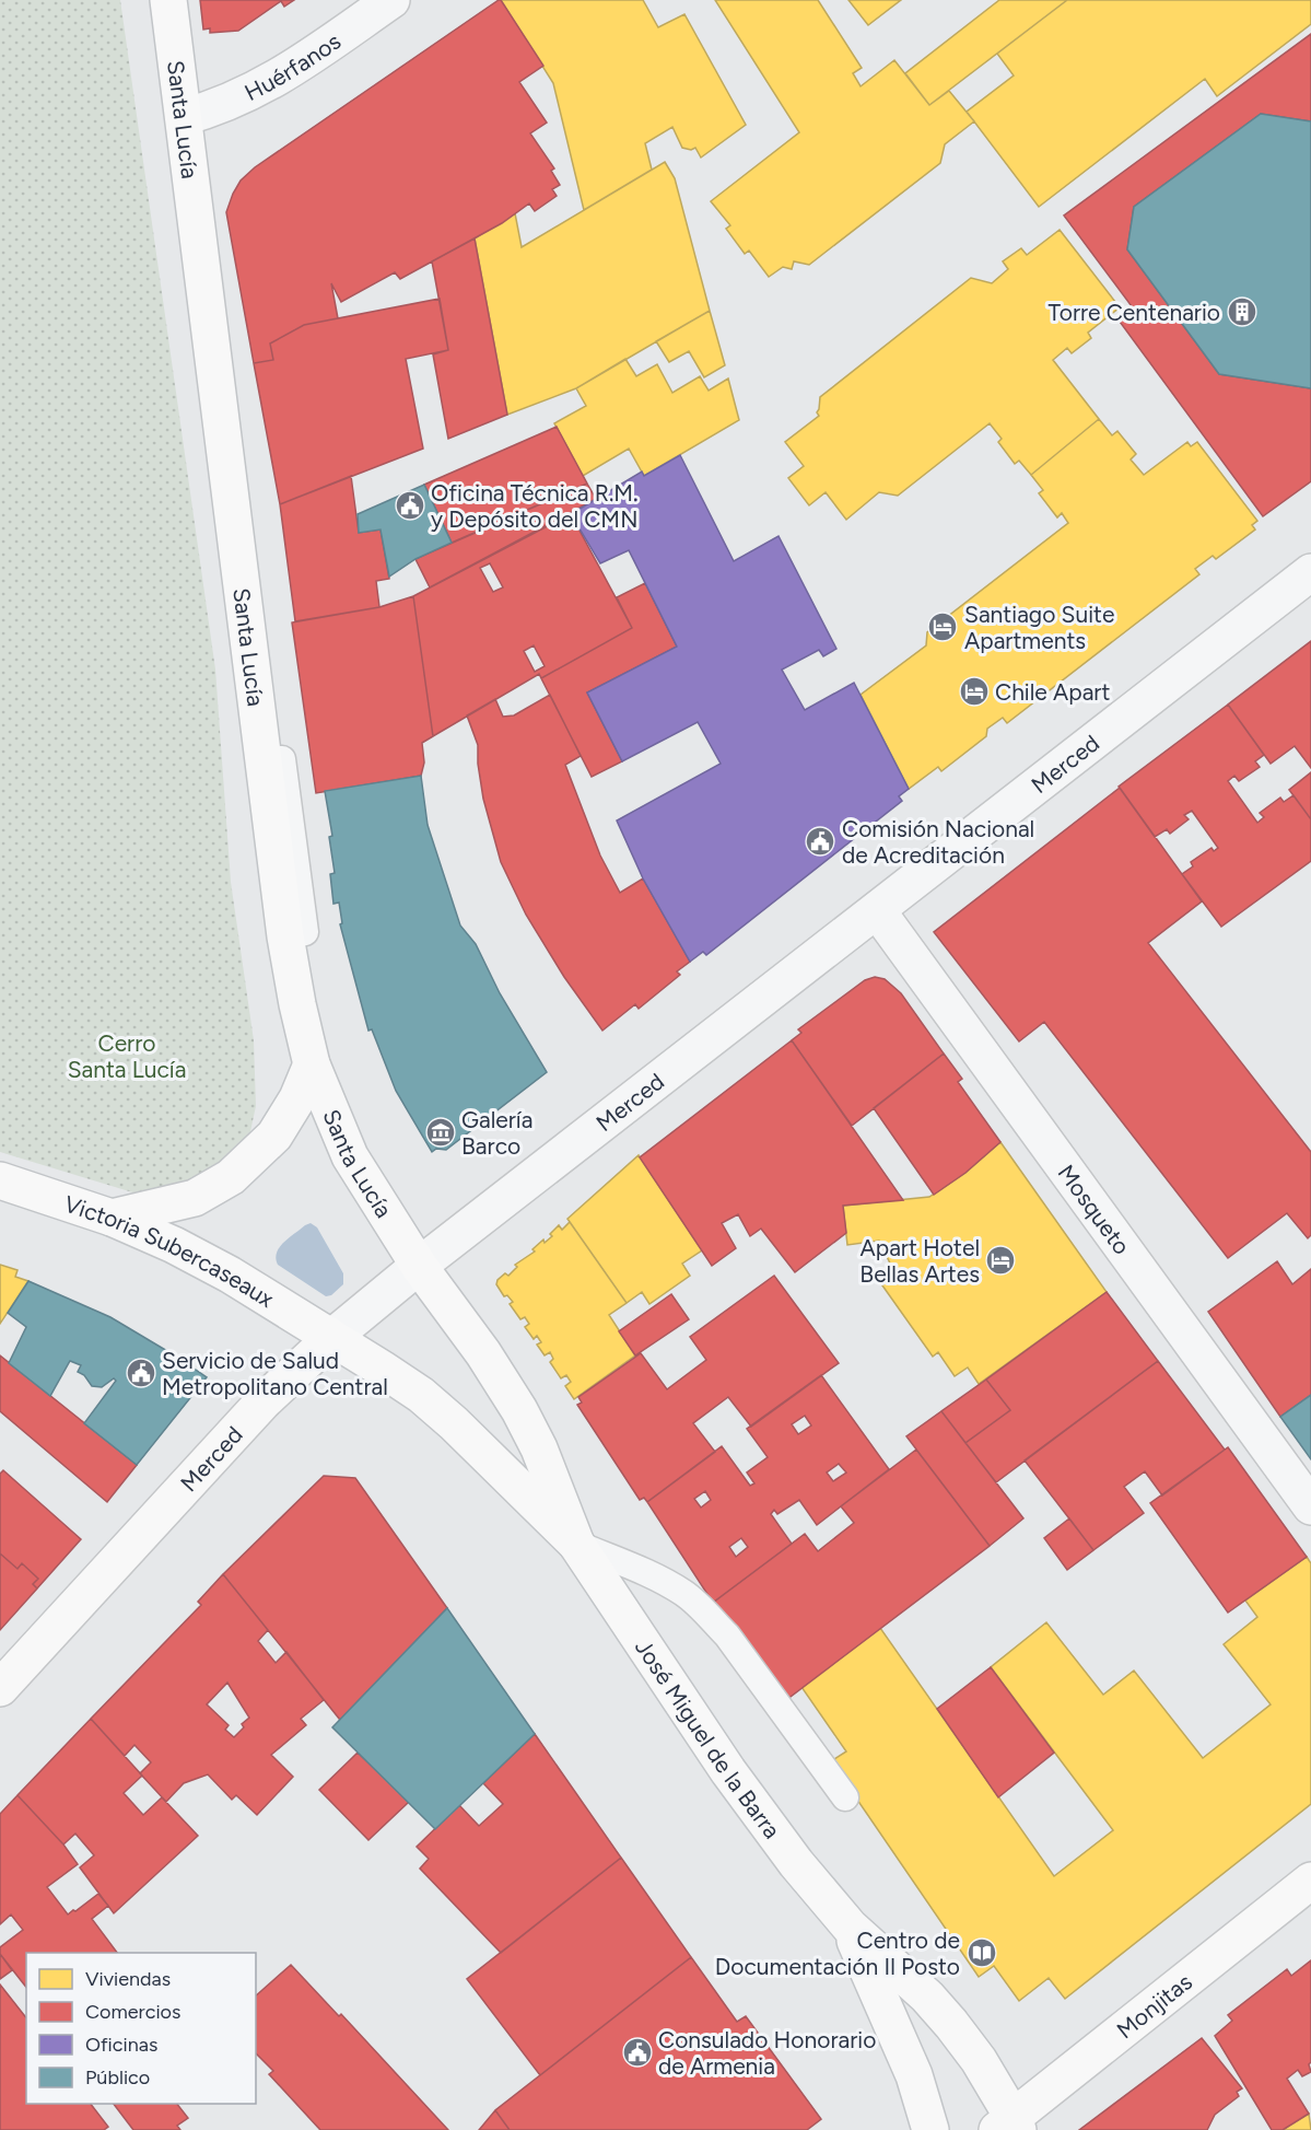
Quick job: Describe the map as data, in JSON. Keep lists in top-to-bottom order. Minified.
{"streets":{"main road":["Santa Lucía","Merced","Victoria Subercaseaux","José Miguel de la Barra","Monjitas"],"street":["Huérfanos","Mosqueto"]},"crossings":[["Huérfanos","Santa Lucía"],["Santa Lucía","Merced"],["Santa Lucía","José Miguel de la Barra"],["Merced","Mosqueto"],["Merced","Victoria Subercaseaux"],["Merced","José Miguel de la Barra"],["Victoria Subercaseaux","José Miguel de la Barra"],["José Miguel de la Barra","Monjitas"]],"parks":["Cerro Santa Lucía"],"places":{"building":["Torre Centenario"],"public building":["Oficina Técnica R.M. y Depósito del CMN","Comisión Nacional de Acreditación","Servicio de Salud Metropolitano Central","Consulado Honorario de Armenia"],"hotel":["Santiago Suite Apartments","Chile Apart","Apart Hotel Bellas Artes"],"museum":["Galería Barco"],"library":["Centro de Documentación Il Posto"]},"legend":["Viviendas","Comercios","Oficinas","Público"]}
